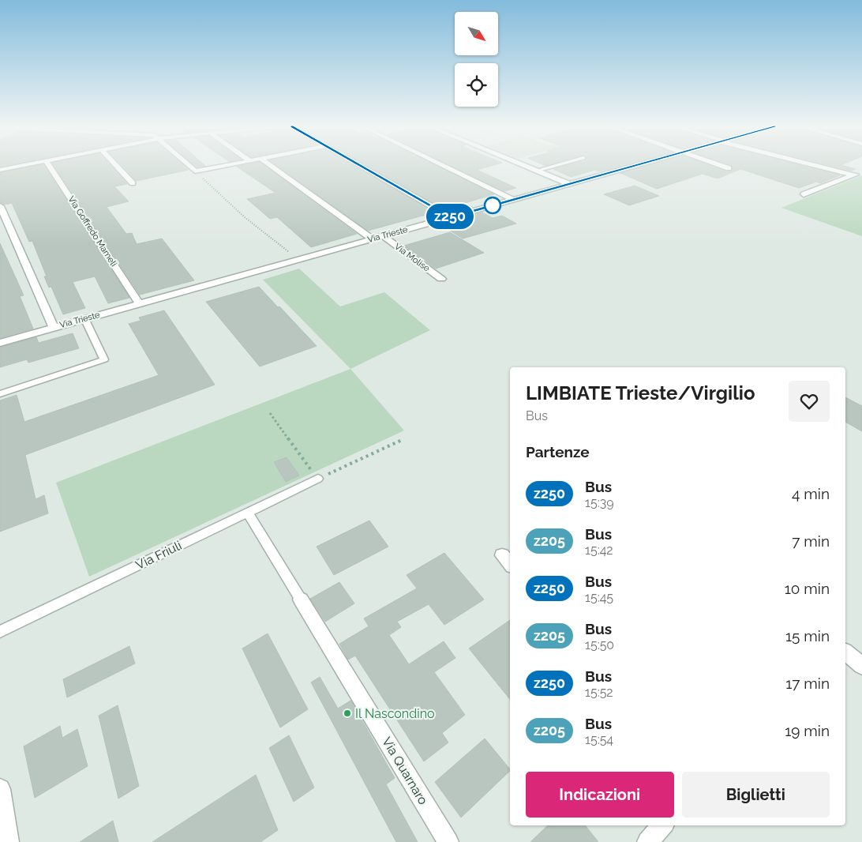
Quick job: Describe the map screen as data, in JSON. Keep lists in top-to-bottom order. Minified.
{"streets":{"street":["Via Goffredo Mameli","Via Trieste","Via Molise","Via Quarnaro"],"lane":["Via Friuli"]},"crossings":[["Via Goffredo Mameli","Via Trieste"],["Via Trieste","Via Molise"]],"places":["Il Nascondino"],"lines":["bus line z250"],"north":"bottom right","page":{"on_map":"z250","heading":[["LIMBIATE Trieste/Virgilio","Bus"],"Partenze"],"list":[{"mark":"z250","name":"Bus","note":"15:39","value":"4 min"},{"mark":"z205","name":"Bus","note":"15:42","value":"7 min"},{"mark":"z250","name":"Bus","note":"15:45","value":"10 min"},{"mark":"z205","name":"Bus","note":"15:50","value":"15 min"},{"mark":"z250","name":"Bus","note":"15:52","value":"17 min"},{"mark":"z205","name":"Bus","note":"15:54","value":"19 min"}],"buttons":["Indicazioni","Biglietti"]}}
